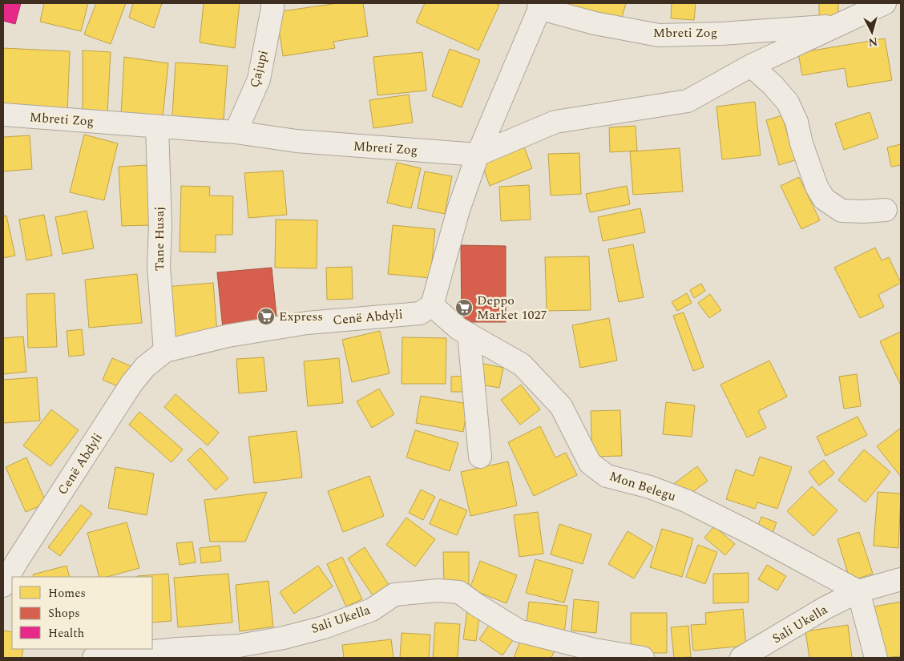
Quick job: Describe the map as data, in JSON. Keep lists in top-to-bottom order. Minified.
{"streets":{"street":["Mbreti Zog","Çajupi","Tane Husaj","Cenë Abdyli","Mon Belegu","Sali Ukella"]},"crossings":[["Mbreti Zog","Çajupi"],["Mbreti Zog","Tane Husaj"],["Tane Husaj","Cenë Abdyli"],["Cenë Abdyli","Mon Belegu"],["Mon Belegu","Sali Ukella"]],"places":{"supermarket":["Deppo Market 1027","Express"]},"legend":["Homes","Shops","Health"],"north":"bottom"}
